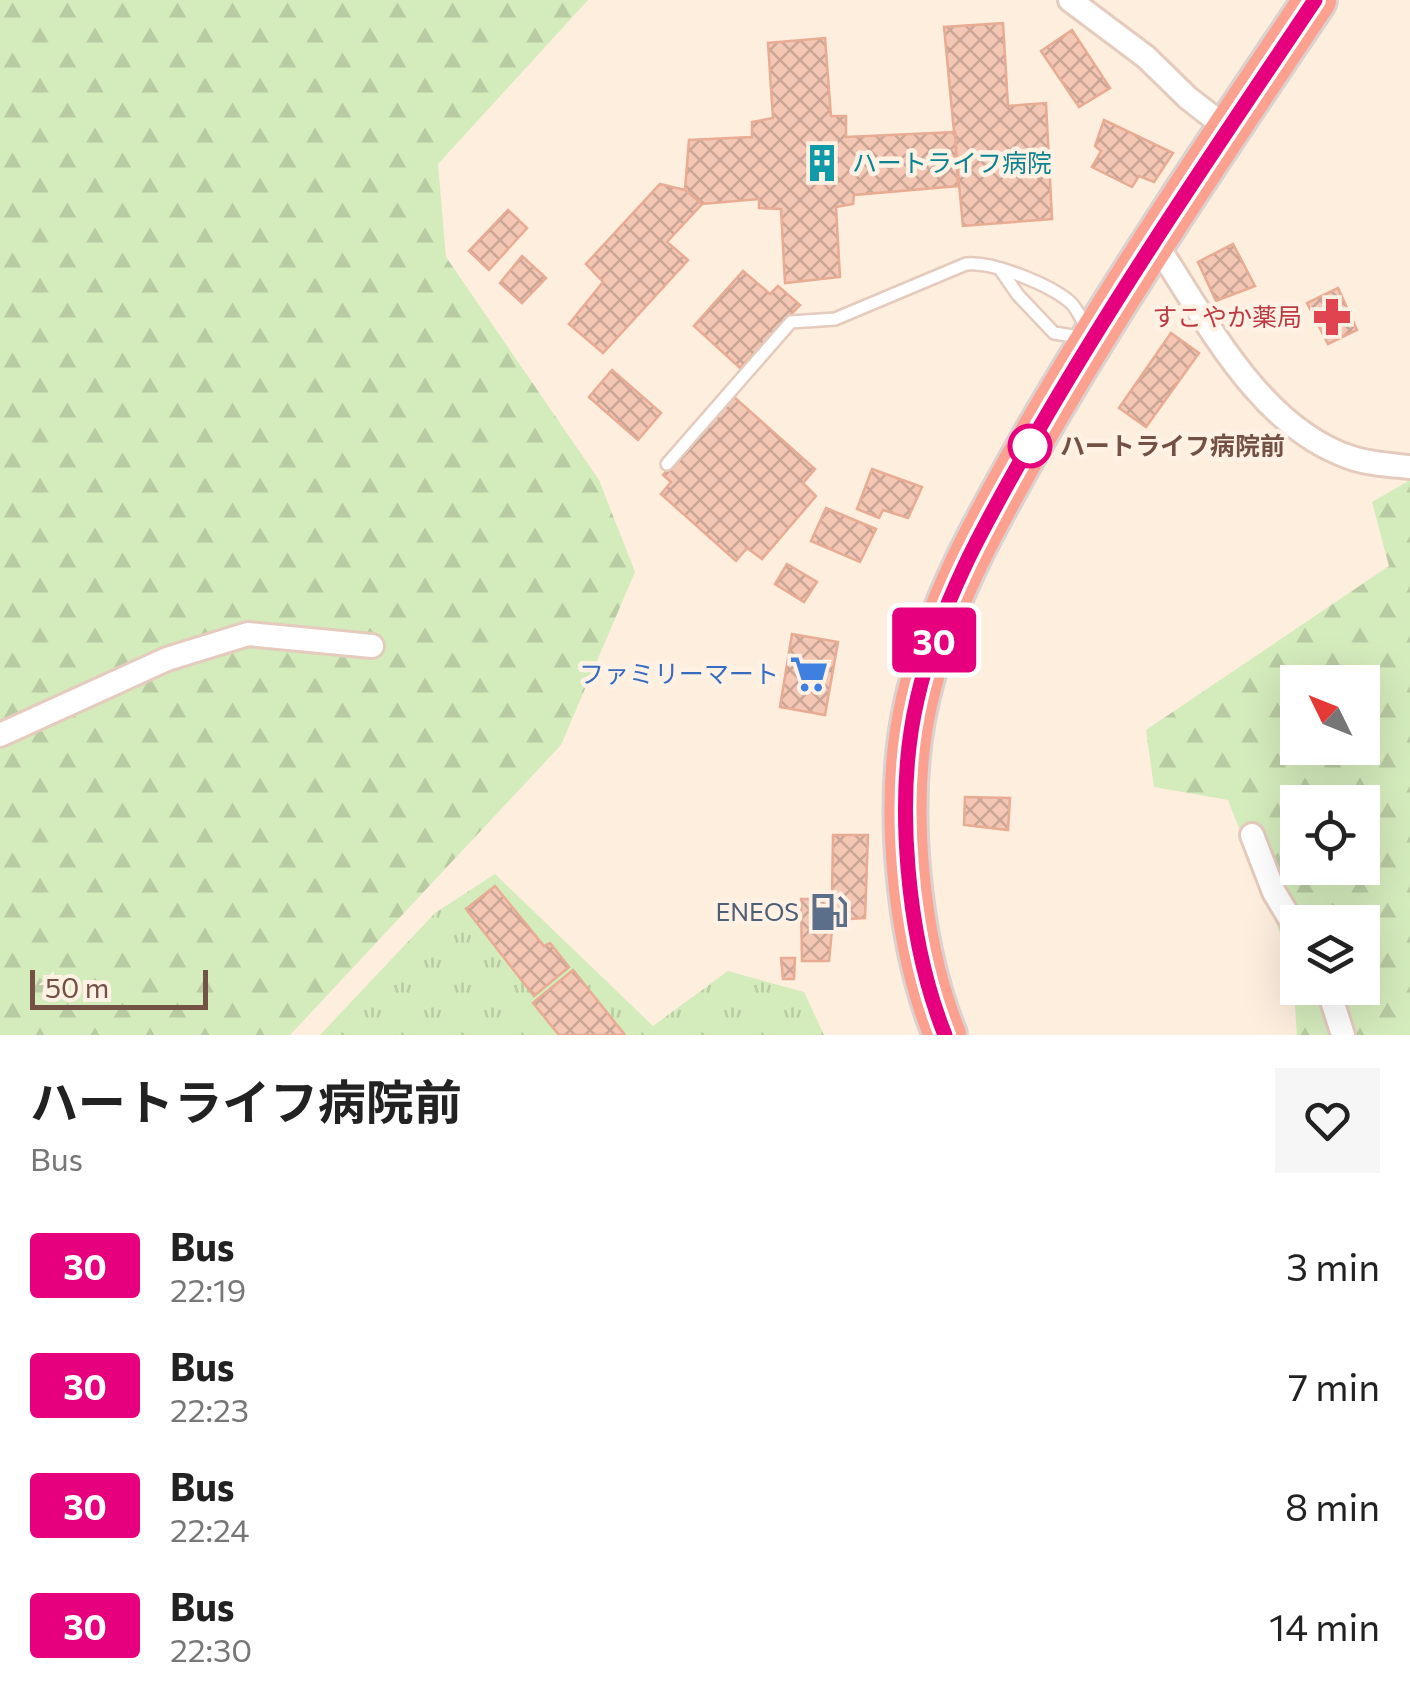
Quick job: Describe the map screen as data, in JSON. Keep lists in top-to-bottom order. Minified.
{"places":{"building":["ハートライフ病院"],"pharmacy":["すこやか薬局"],"other":["ハートライフ病院前"],"supermarket":["ファミリーマート"],"fuel station":["ENEOS"]},"lines":["bus line 30"],"scale_bar":"50 m","north":"top left","page":{"on_map":"30","scale":"50 m","heading":["ハートライフ病院前","Bus"],"list":[{"mark":"30","name":"Bus","note":"22:19","value":"3 min"},{"mark":"30","name":"Bus","note":"22:23","value":"7 min"},{"mark":"30","name":"Bus","note":"22:24","value":"8 min"},{"mark":"30","name":"Bus","note":"22:30","value":"14 min"}]}}
